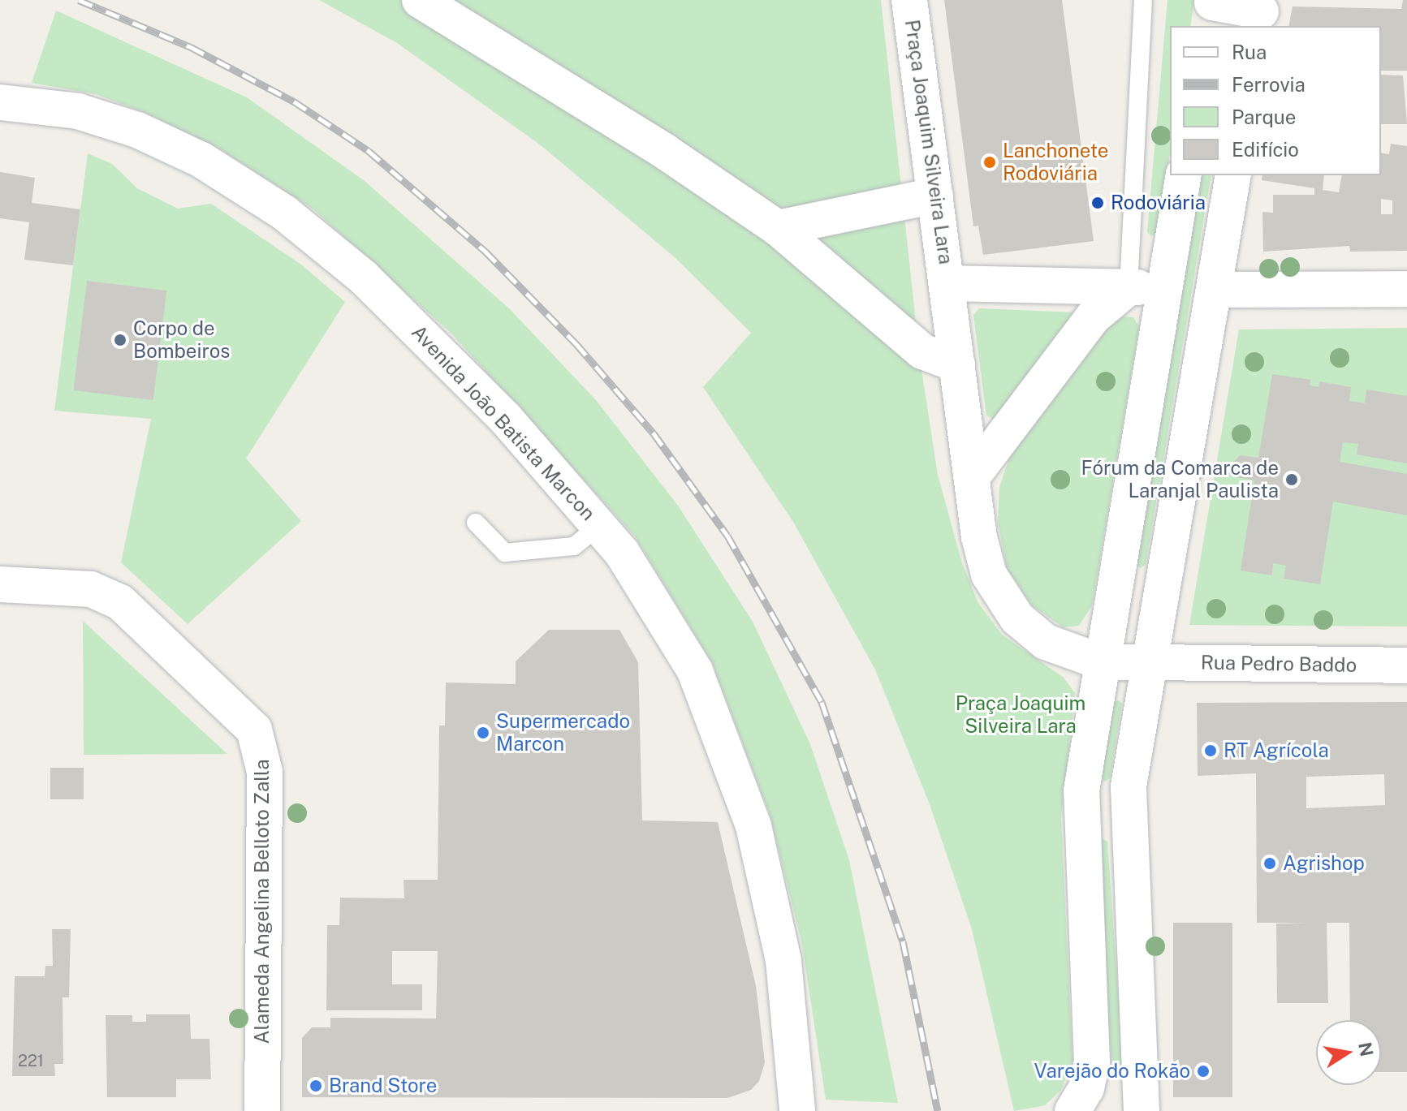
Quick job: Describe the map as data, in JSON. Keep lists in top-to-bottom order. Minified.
{"streets":{"street":["Praça Joaquim Silveira Lara","Avenida João Batista Marcon","Rua Pedro Baddo","Alameda Angelina Belloto Zalla"]},"crossings":[["Praça Joaquim Silveira Lara","Rua Pedro Baddo"]],"parks":["Praça Joaquim Silveira Lara"],"places":["Lanchonete Rodoviária","Rodoviária","Corpo de Bombeiros","Fórum da Comarca de Laranjal Paulista","Supermercado Marcon","RT Agrícola","Agrishop","Varejão do Rokão","Brand Store"],"house_numbers":["221"],"legend":["Rua","Ferrovia","Parque","Edifício"],"north":"right"}
